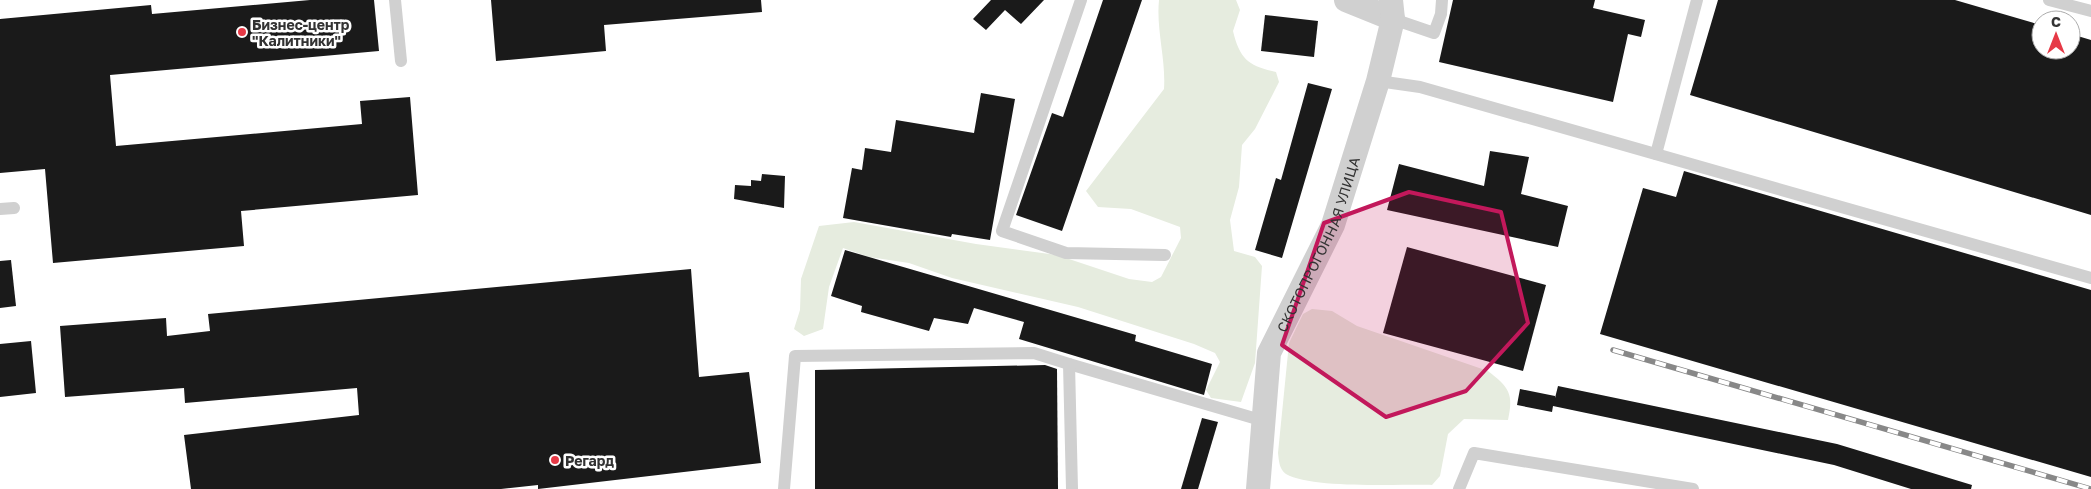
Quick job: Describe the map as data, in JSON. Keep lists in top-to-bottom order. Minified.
{"streets":{"street":["СКОТОПРОГОННАЯ УЛИЦА"]},"places":["Бизнес-центр \"Калитники\"","Регард"],"north":"top"}
